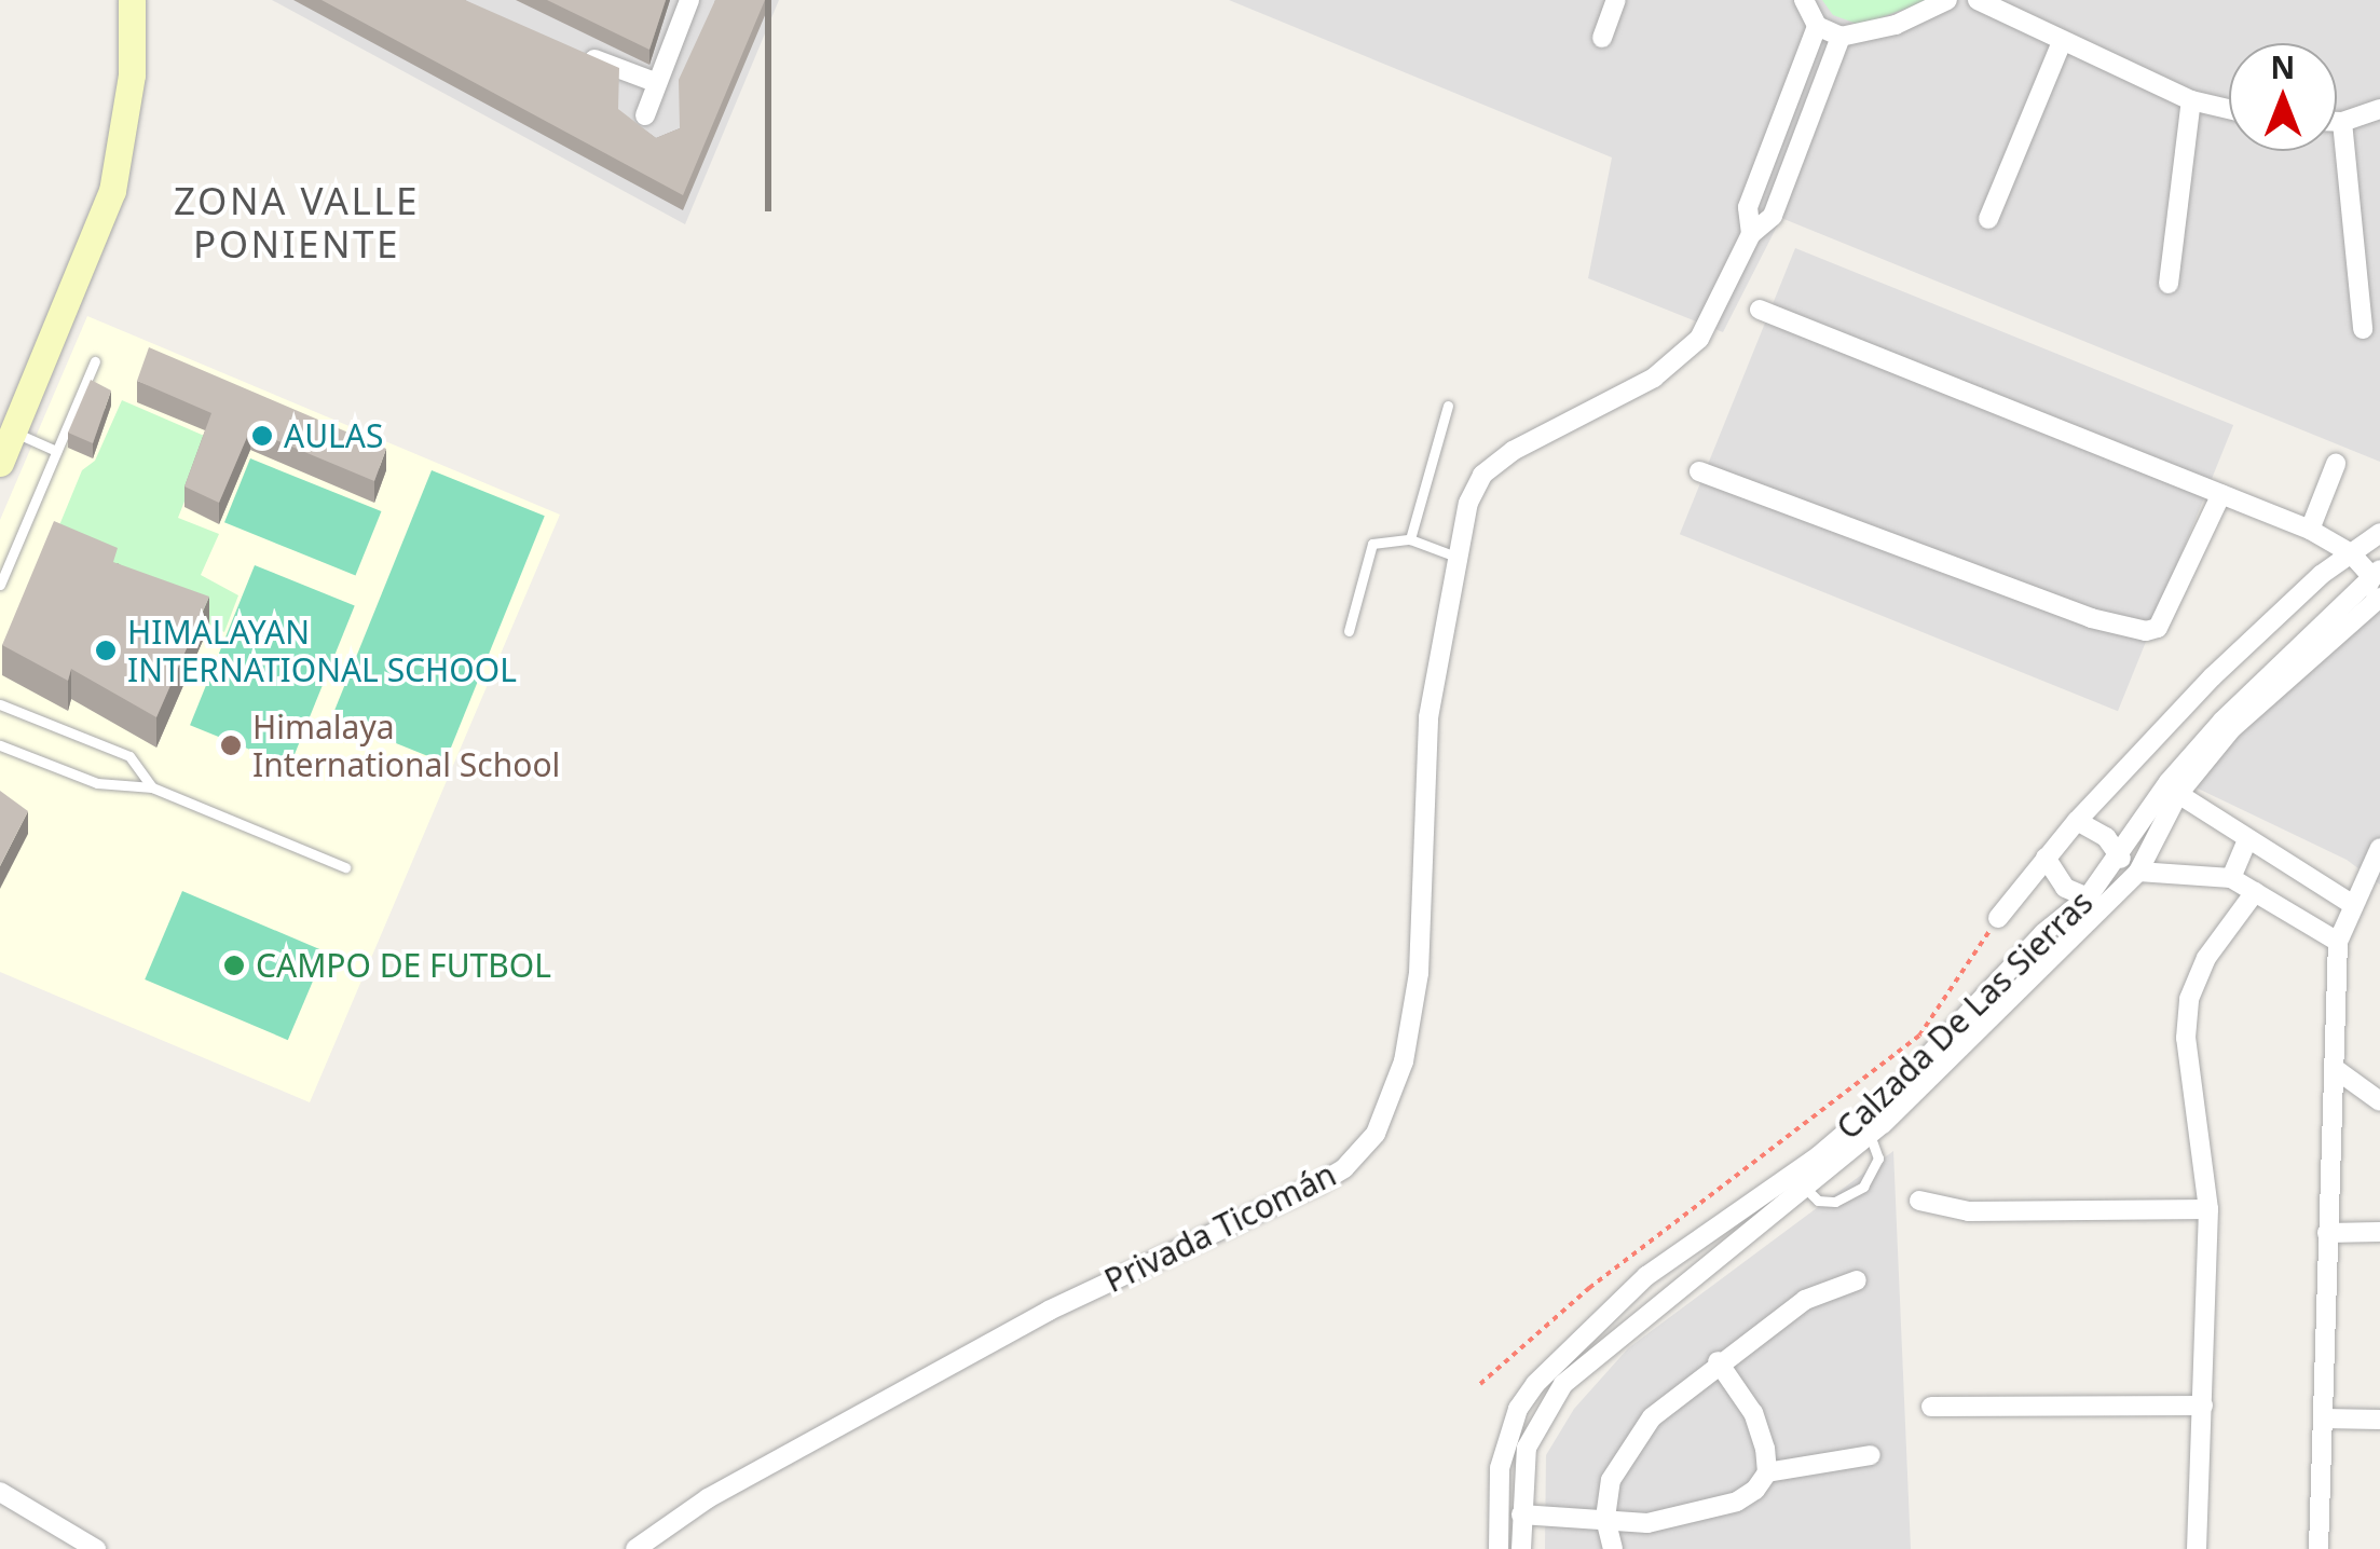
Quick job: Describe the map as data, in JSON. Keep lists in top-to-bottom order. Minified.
{"streets":{"street":["Calzada De Las Sierras","Privada Ticomán"]},"districts":["ZONA VALLE PONIENTE"],"places":["AULAS","HIMALAYAN INTERNATIONAL SCHOOL","Himalaya International School","CAMPO DE FUTBOL"],"north":"top"}
